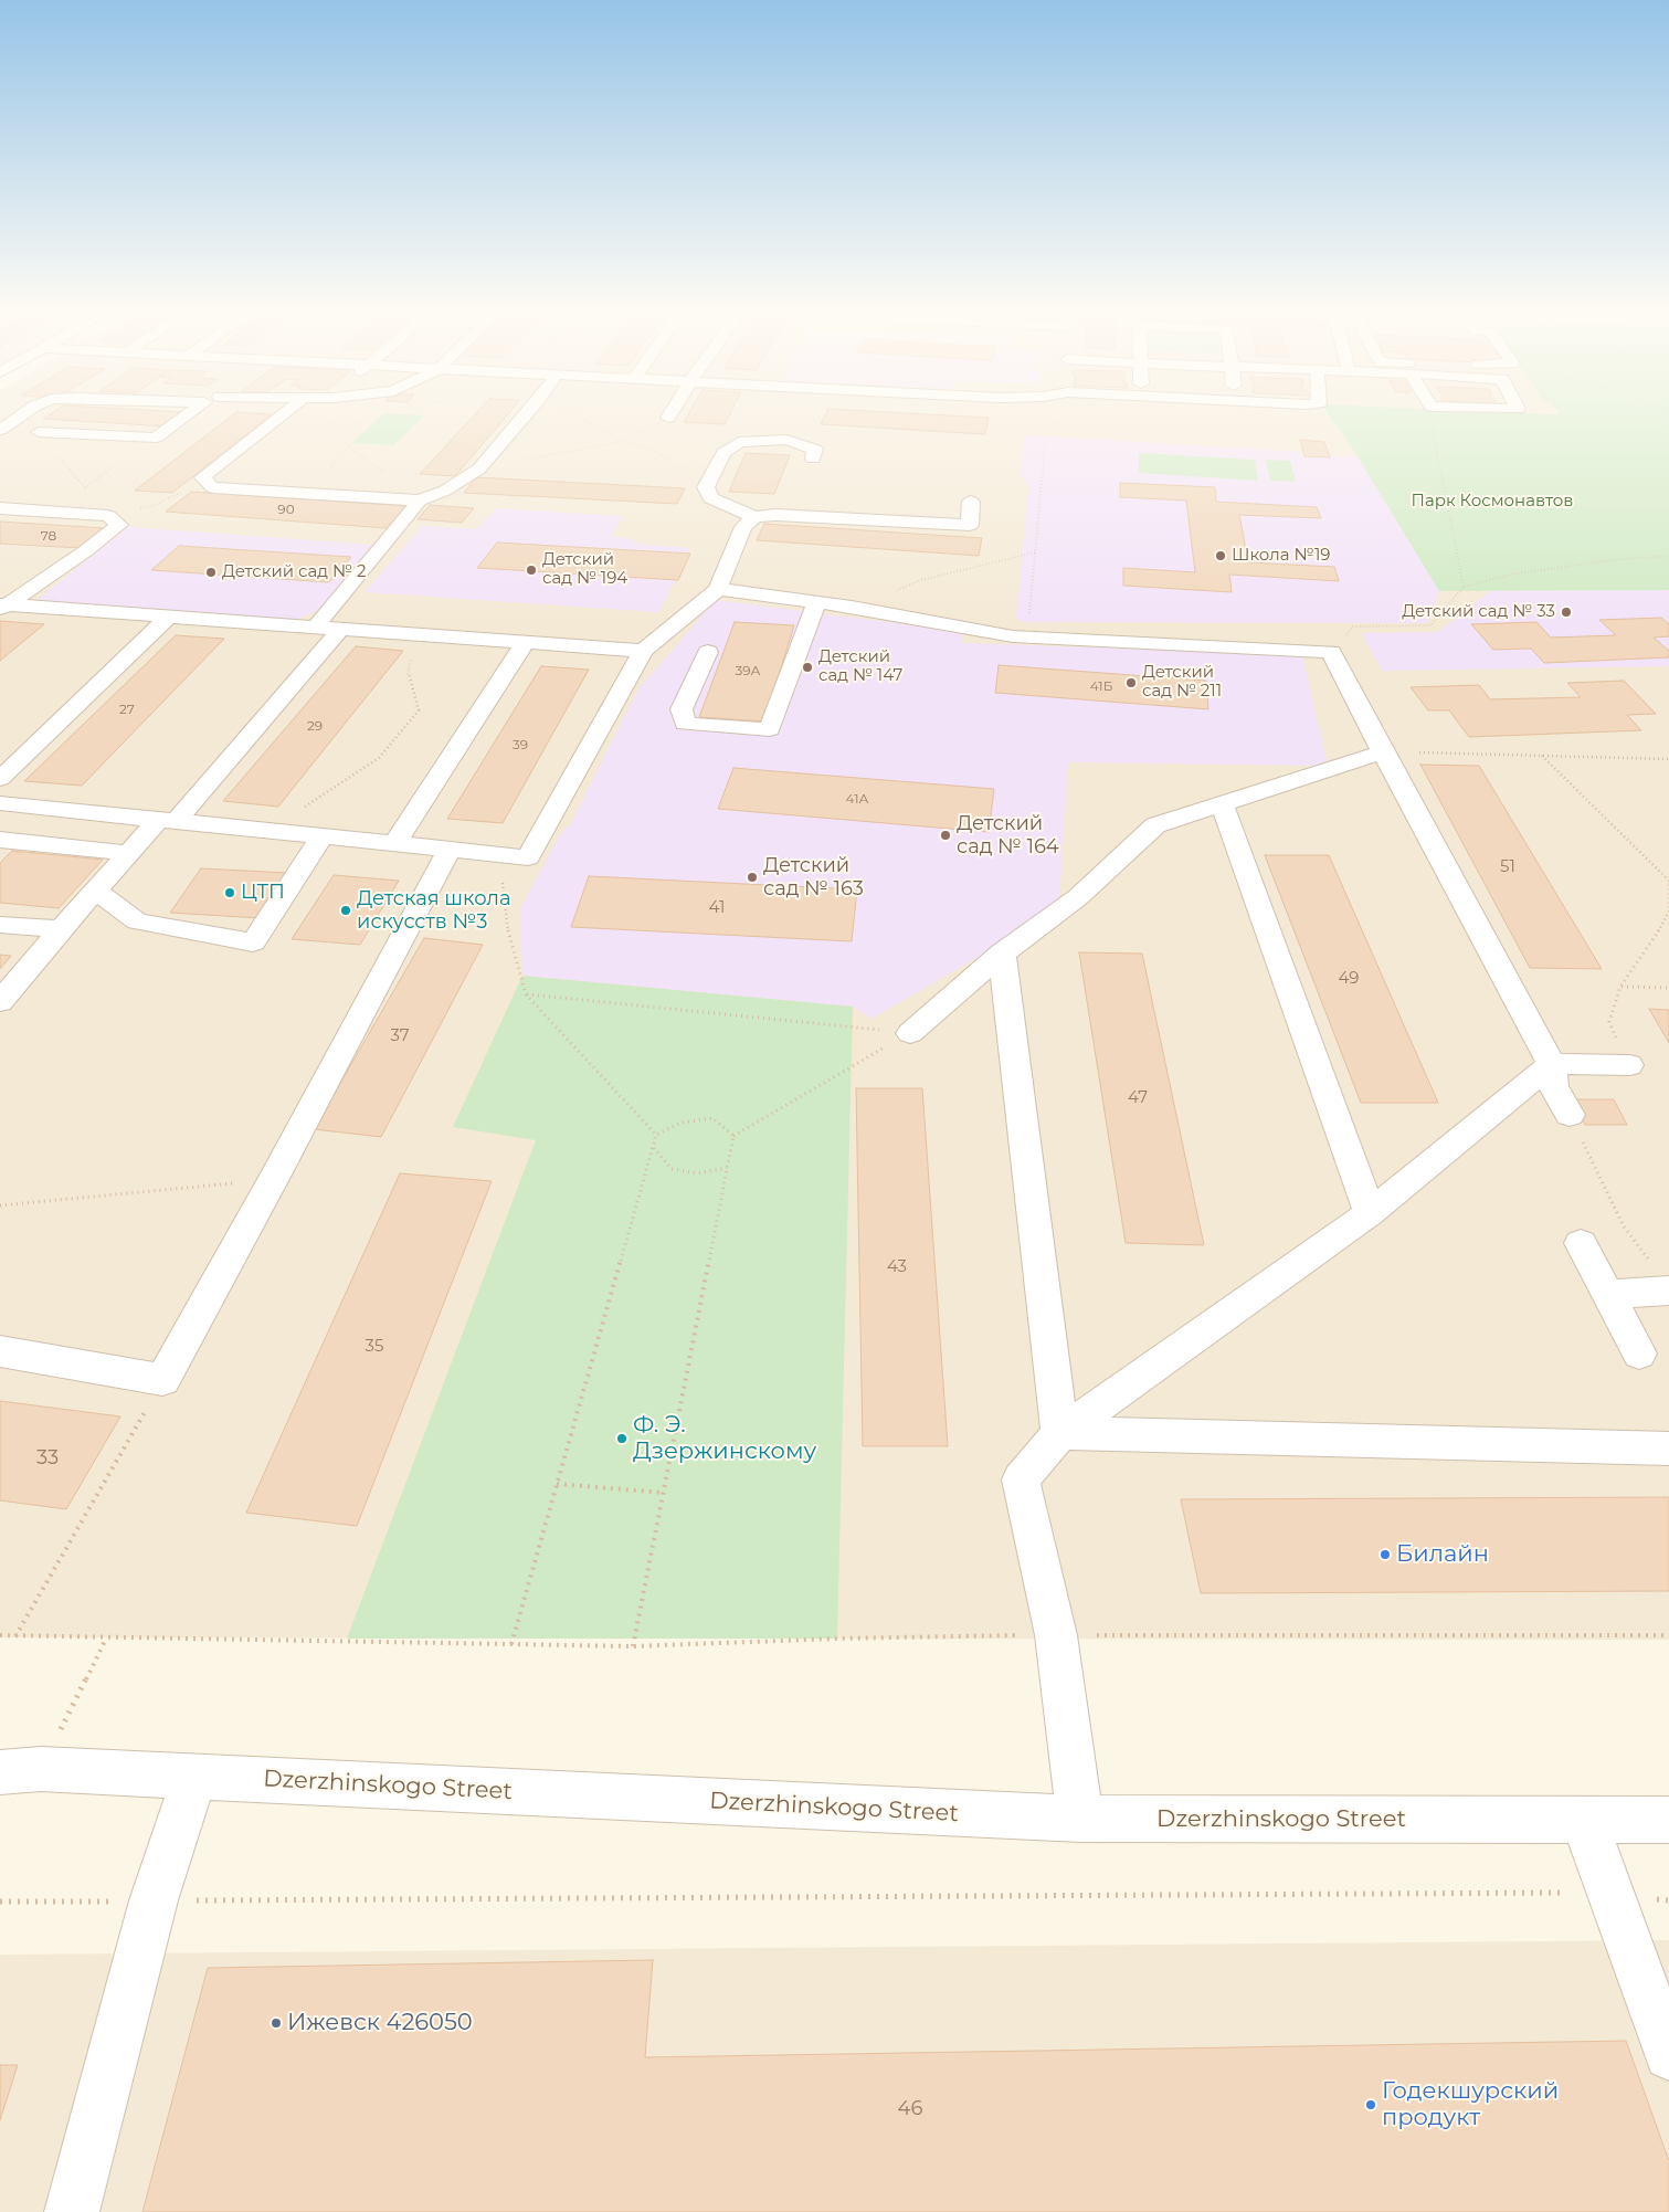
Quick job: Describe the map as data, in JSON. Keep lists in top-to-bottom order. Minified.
{"streets":{"street":["Dzerzhinskogo Street"]},"parks":["Парк Космонавтов"],"places":["Школа №19","Детский сад № 194","Детский сад № 2","Детский сад № 33","Детский сад № 147","Детский сад № 211","Детский сад № 164","Детский сад № 163","ЦТП","Детская школа искусств №3","Ф. Э. Дзержинскому","Билайн","Ижевск 426050","Годекшурский продукт"],"house_numbers":["90","78","39А","41Б","27","29","39","41А","51","41","49","37","47","43","35","33","46"]}
